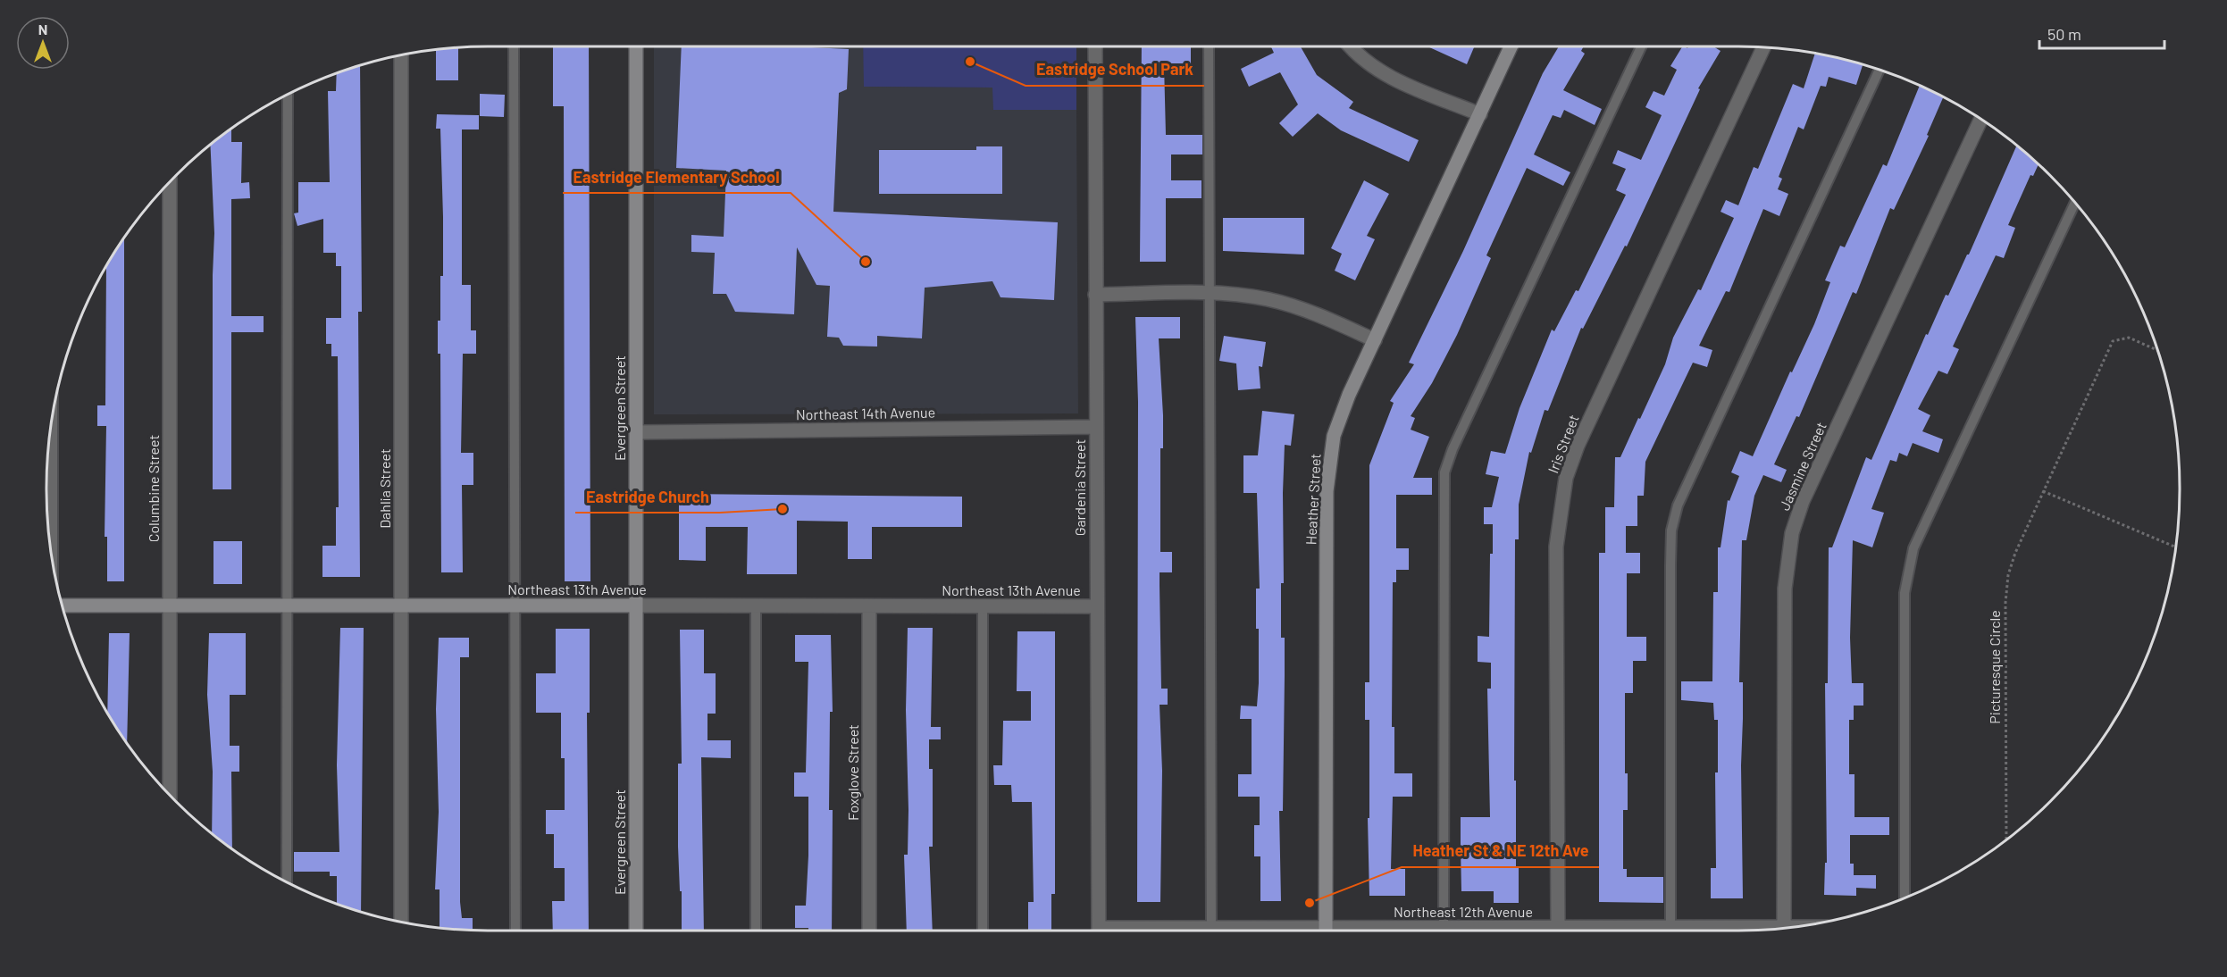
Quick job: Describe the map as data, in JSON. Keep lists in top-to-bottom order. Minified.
{"streets":{"street":["Evergreen Street","Northeast 14th Avenue","Iris Street","Jasmine Street","Gardenia Street","Columbine Street","Dahlia Street","Heather Street","Northeast 13th Avenue","Foxglove Street","Northeast 12th Avenue"],"path":["Picturesque Circle"]},"crossings":[["Evergreen Street","Northeast 14th Avenue"],["Evergreen Street","Northeast 13th Avenue"],["Northeast 14th Avenue","Gardenia Street"],["Iris Street","Northeast 12th Avenue"],["Jasmine Street","Northeast 12th Avenue"],["Gardenia Street","Northeast 13th Avenue"],["Columbine Street","Northeast 13th Avenue"],["Dahlia Street","Northeast 13th Avenue"],["Northeast 13th Avenue","Foxglove Street"]],"places":["Eastridge School Park","Eastridge Elementary School","Eastridge Church","Heather St & NE 12th Ave"],"scale_bar":"50 m","north":"top"}
